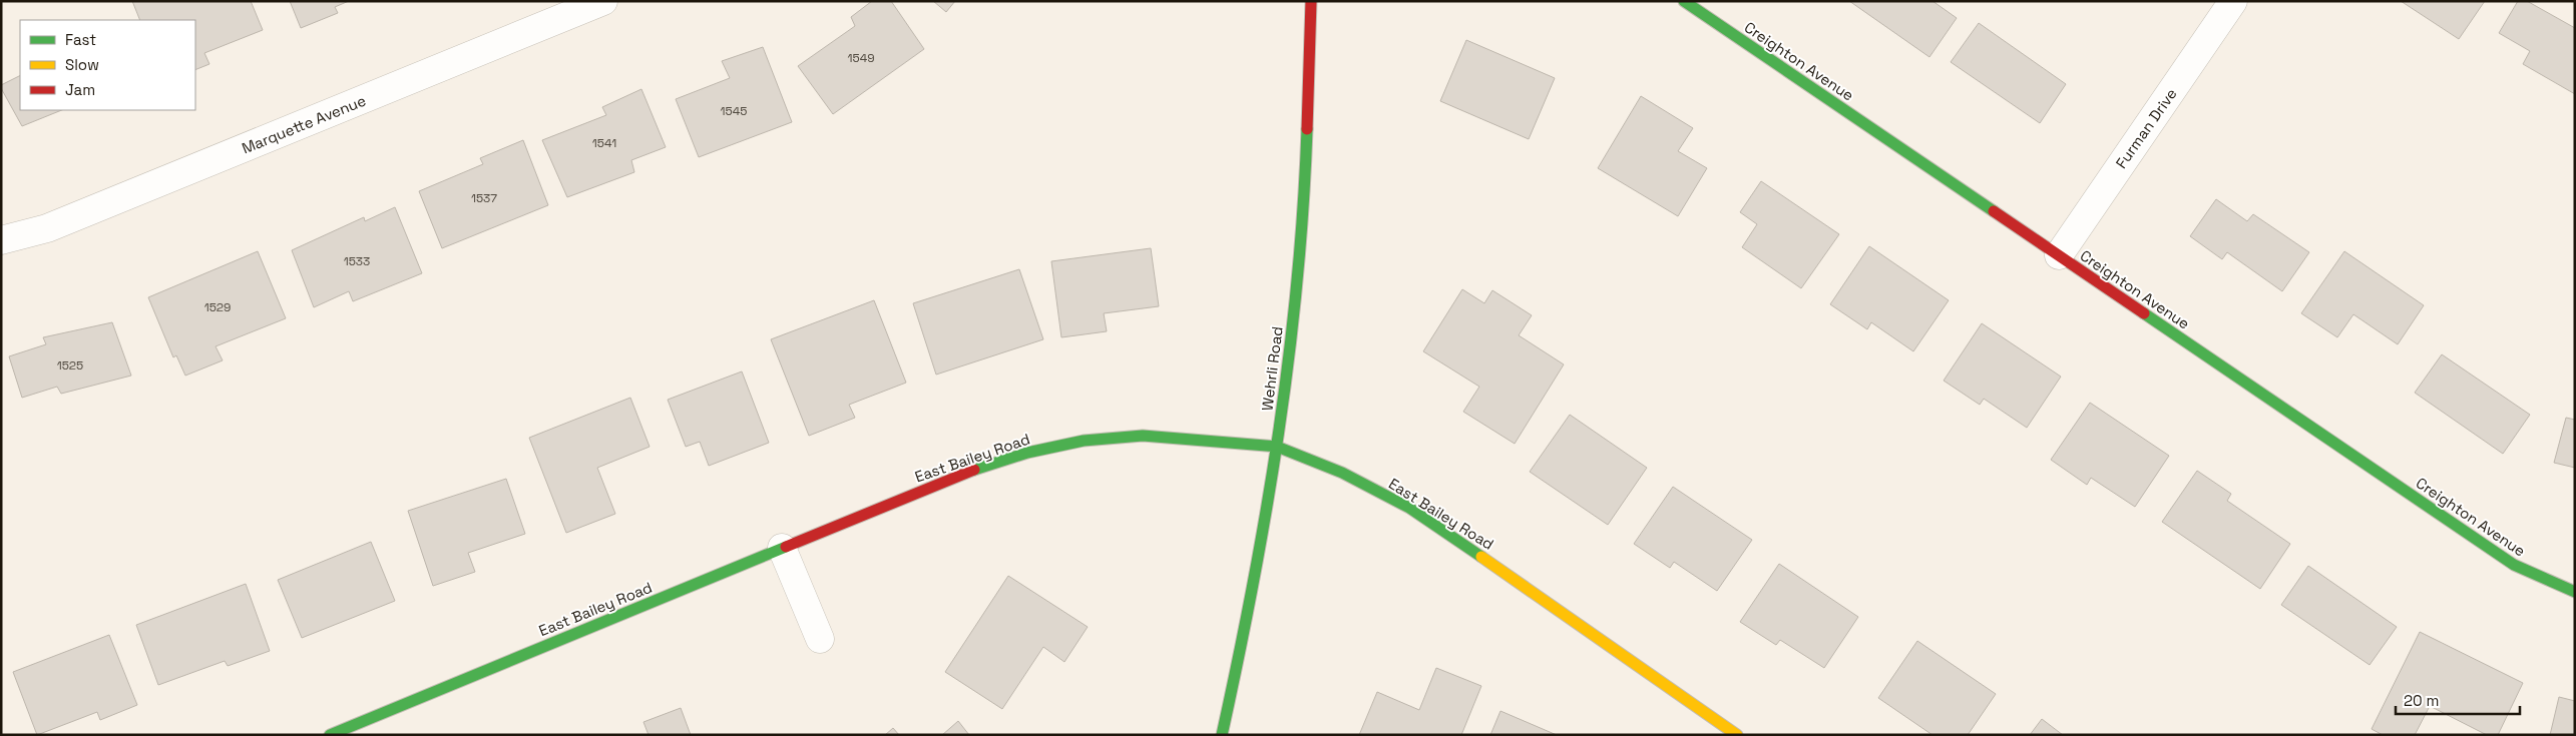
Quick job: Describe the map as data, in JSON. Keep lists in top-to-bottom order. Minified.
{"streets":{"street":["Creighton Avenue","Marquette Avenue","Furman Drive","Wehrli Road","East Bailey Road"]},"crossings":[["Creighton Avenue","Furman Drive"],["Wehrli Road","East Bailey Road"]],"house_numbers":["1549","1545","1541","1537","1533","1529","1525"],"legend":["Fast","Slow","Jam"],"scale_bar":"20 m"}
